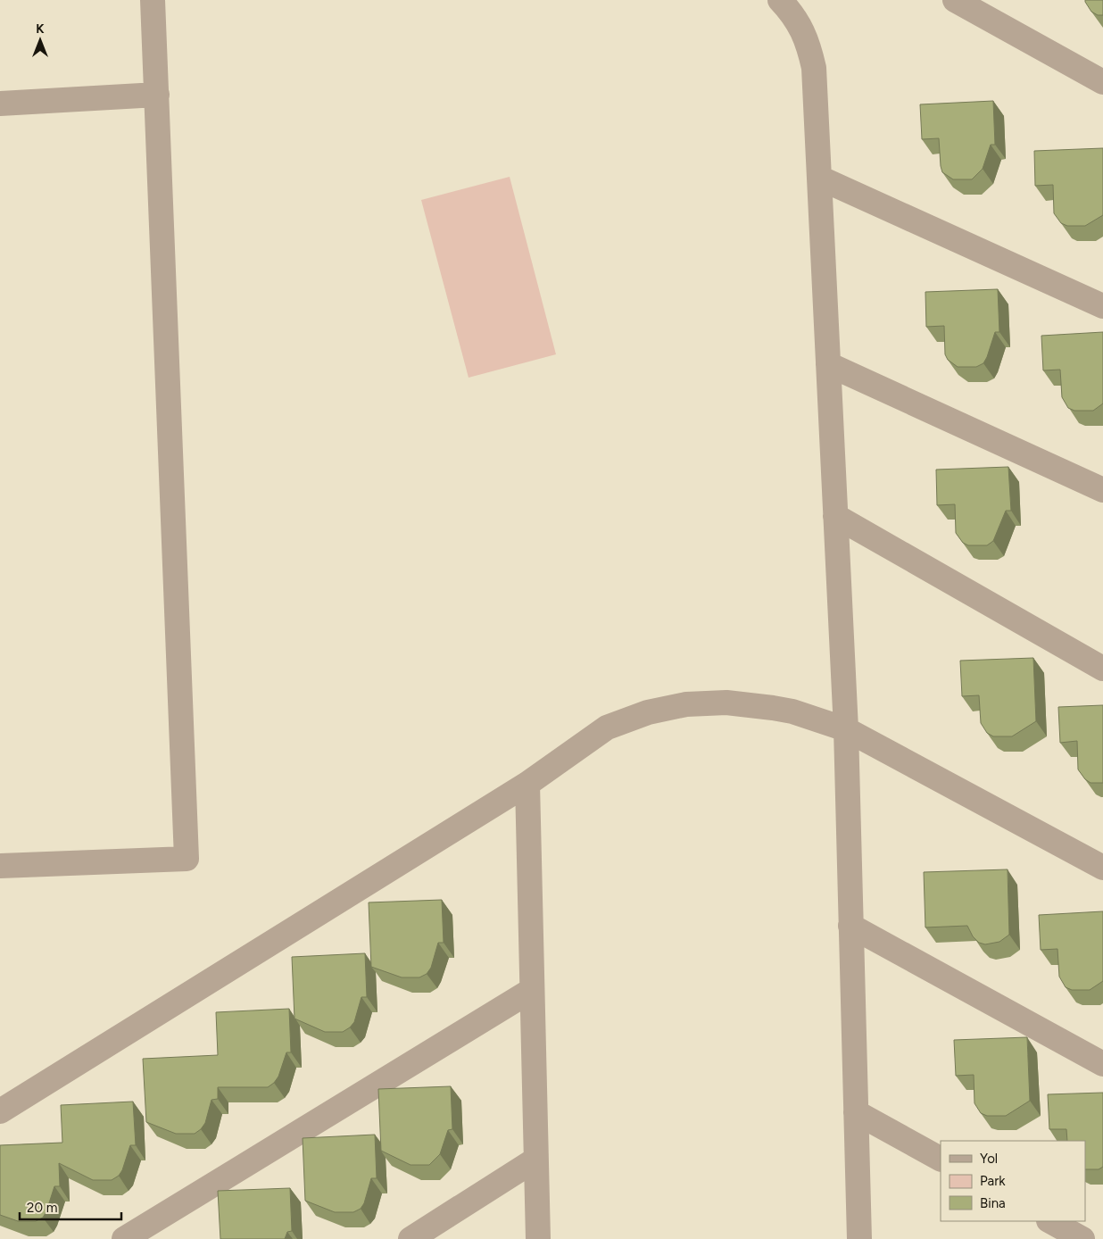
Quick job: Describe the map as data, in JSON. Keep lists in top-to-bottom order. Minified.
{"legend":["Yol","Park","Bina"],"scale_bar":"20 m","north":"top"}
